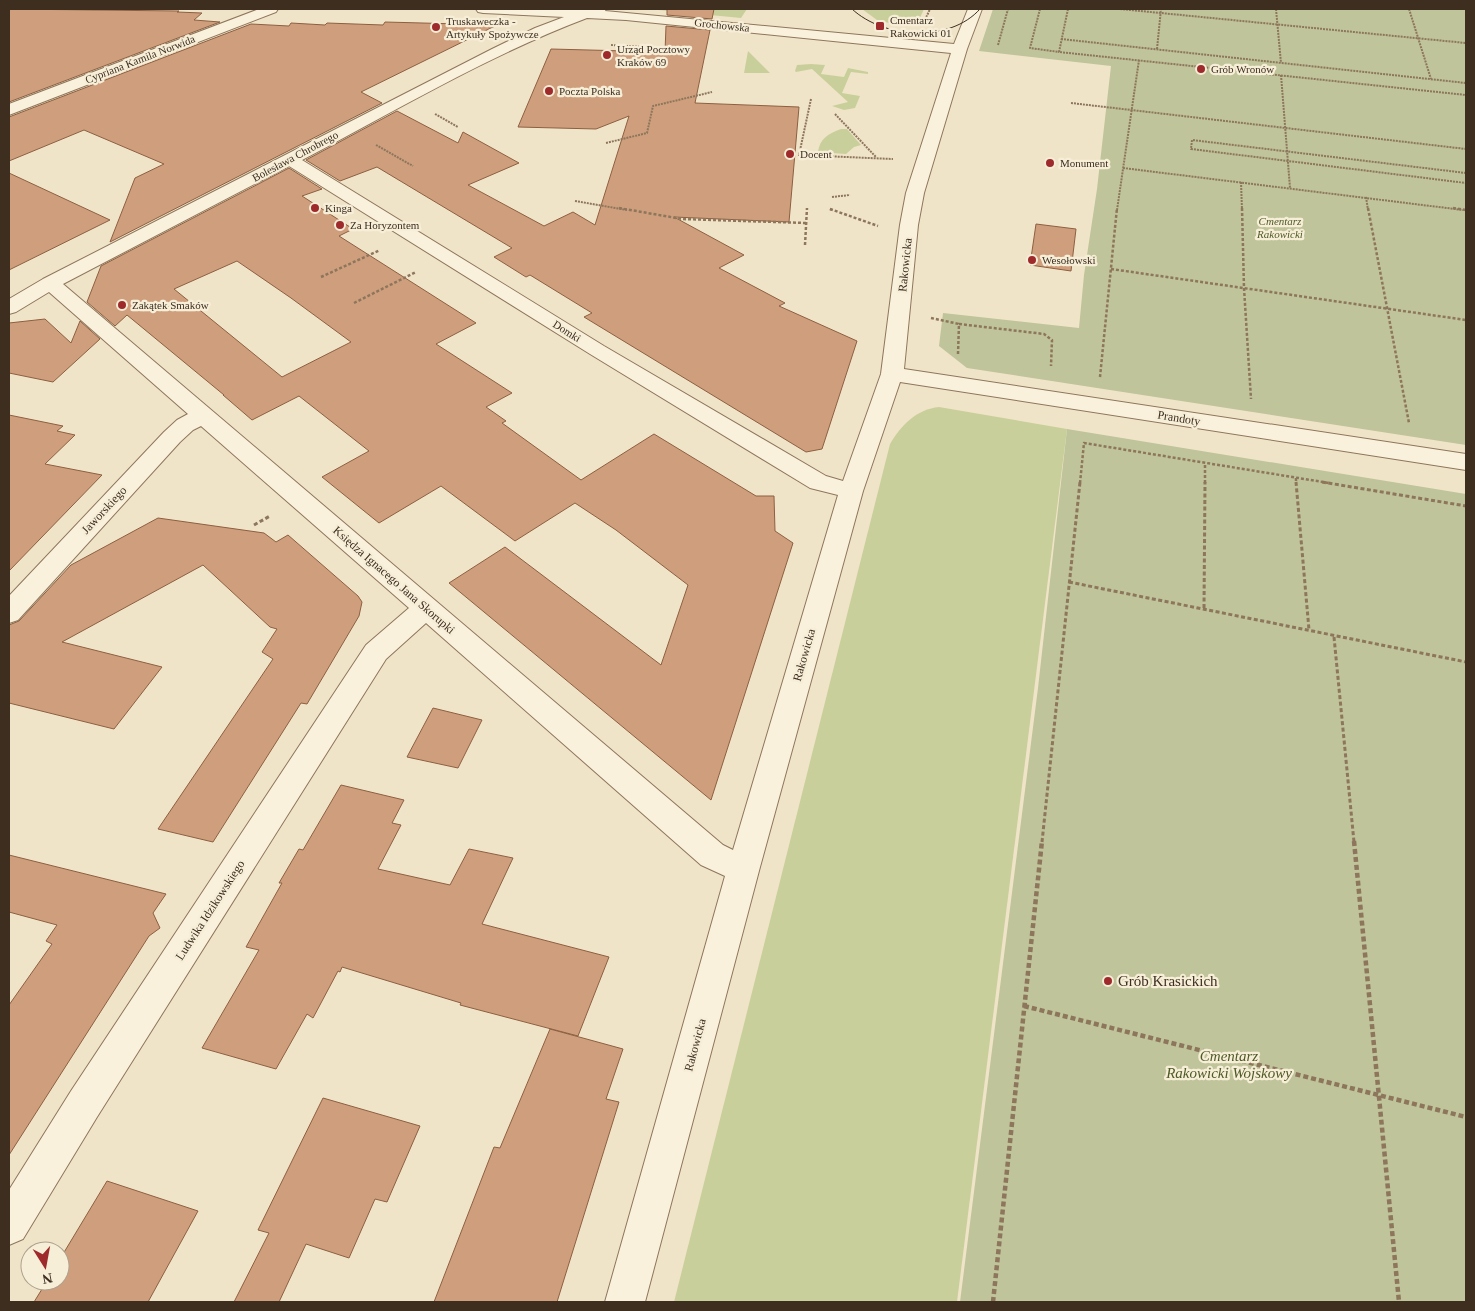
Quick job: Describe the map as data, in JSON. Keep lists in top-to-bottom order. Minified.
{"streets":{"street":["Grochowska","Cypriana Kamila Norwida","Bolesława Chrobrego","Rakowicka","Domki","Prandoty","Jaworskiego","Księdza Ignacego Jana Skorupki","Ludwika Idzikowskiego"]},"crossings":[["Grochowska","Bolesława Chrobrego"],["Grochowska","Rakowicka"],["Bolesława Chrobrego","Domki"],["Bolesława Chrobrego","Księdza Ignacego Jana Skorupki"],["Rakowicka","Domki"],["Rakowicka","Prandoty"],["Rakowicka","Księdza Ignacego Jana Skorupki"],["Jaworskiego","Księdza Ignacego Jana Skorupki"],["Księdza Ignacego Jana Skorupki","Ludwika Idzikowskiego"]],"parks":["Cmentarz Rakowicki","Cmentarz Rakowicki Wojskowy"],"places":{"transit":["Cmentarz Rakowicki 01"],"other":["Truskaweczka - Artykuły Spożywcze","Urząd Pocztowy Kraków 69","Grób Wronów","Poczta Polska","Docent","Monument","Kinga","Za Horyzontem","Wesołowski","Zakątek Smaków","Grób Krasickich"]},"north":"bottom"}
